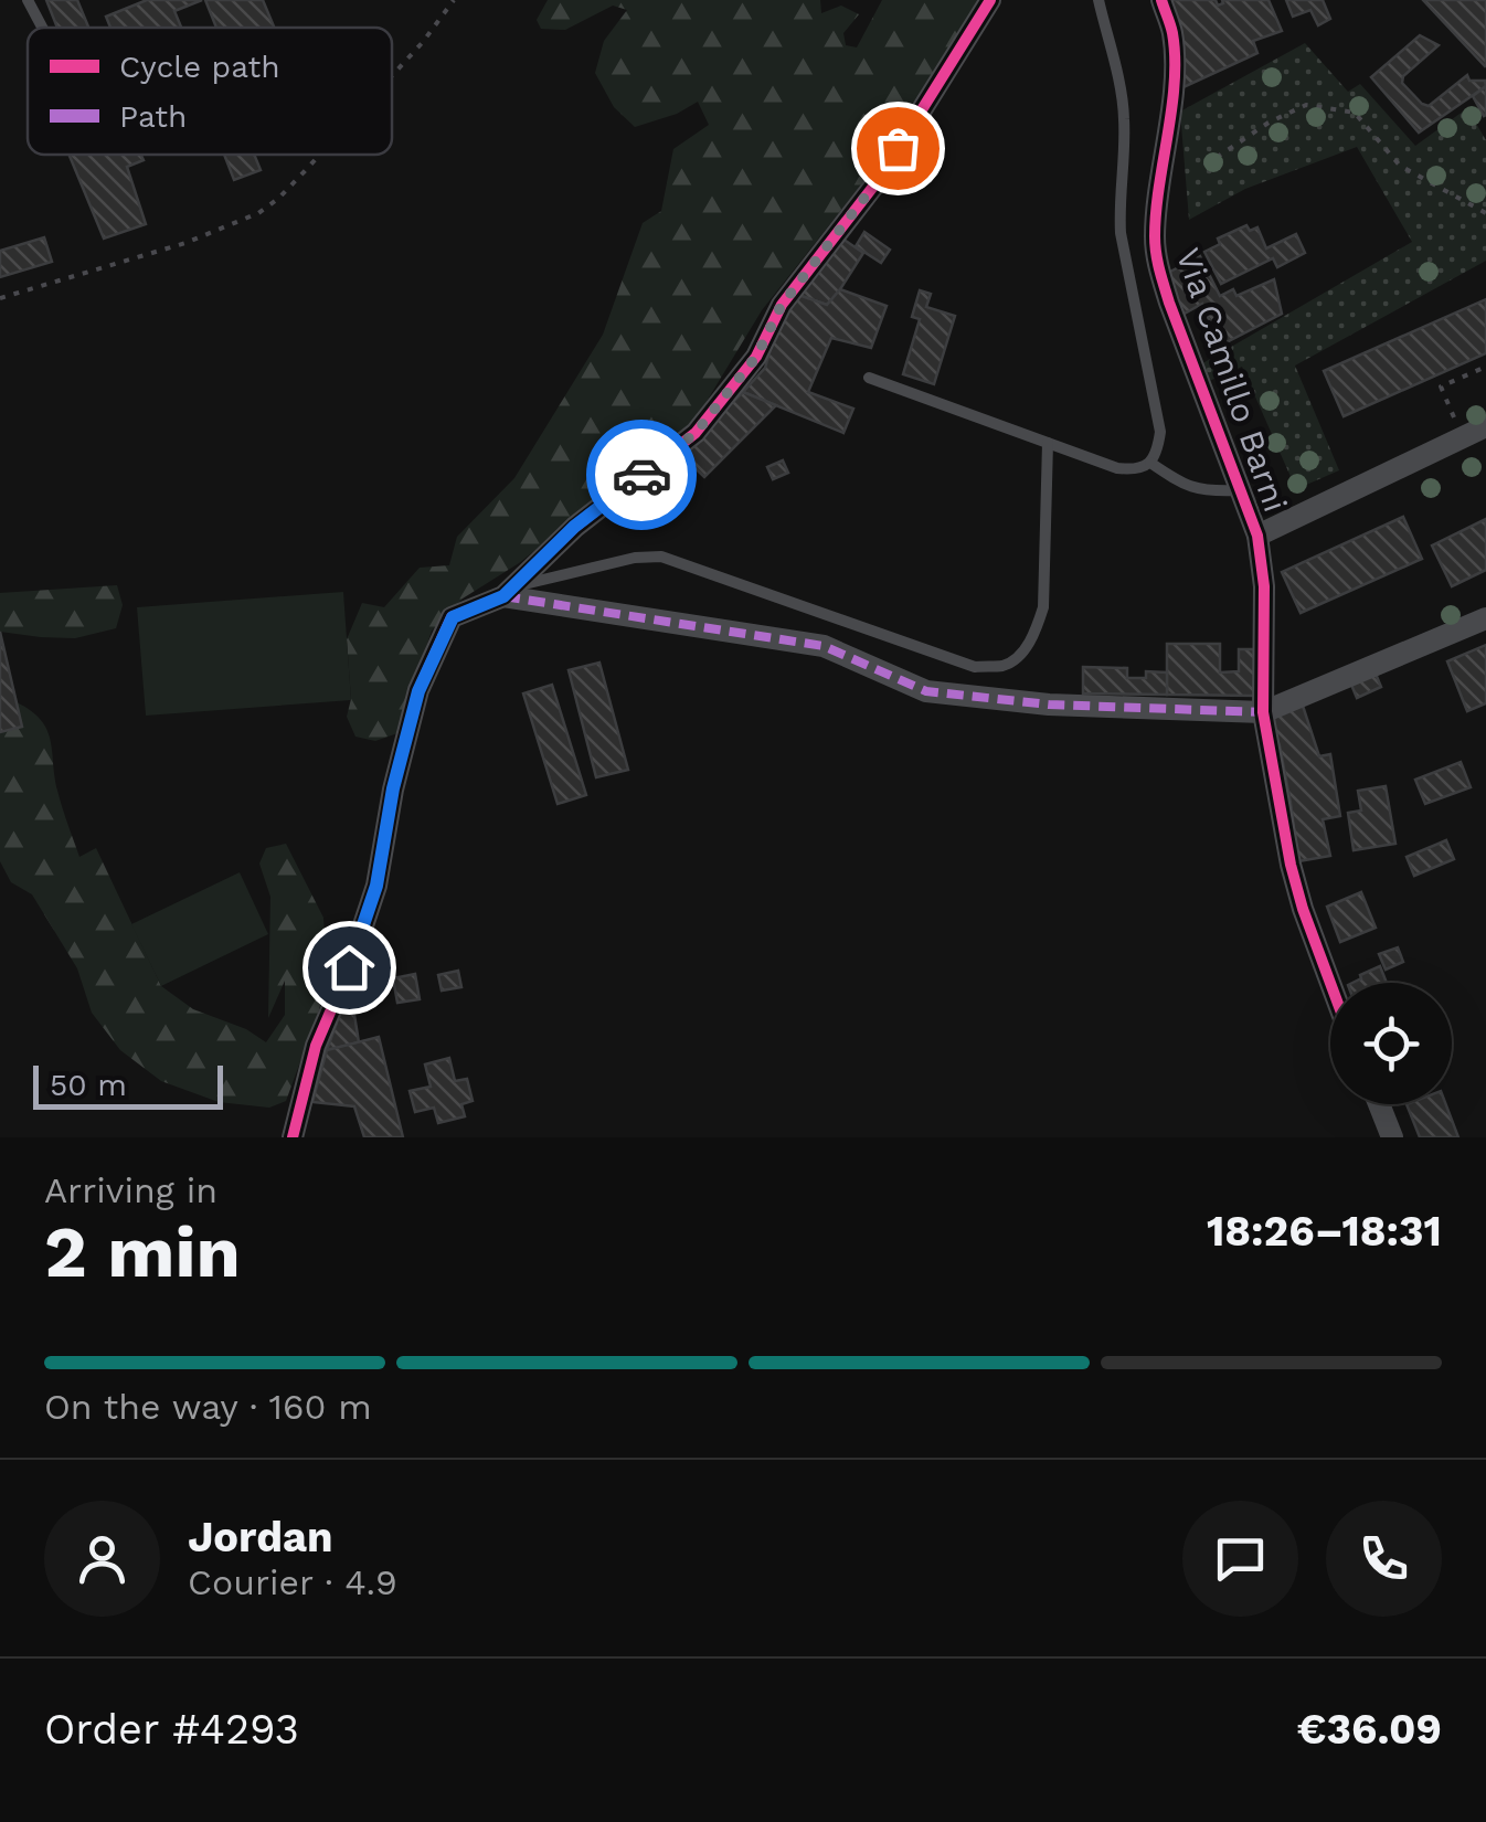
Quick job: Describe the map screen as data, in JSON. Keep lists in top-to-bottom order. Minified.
{"streets":{"street":["Via Camillo Barni"]},"legend":["Cycle path","Path"],"scale_bar":"50 m","page":{"scale":"50 m","heading":["2 min","Arriving in","18:26–18:31"],"panel":["Jordan","Courier · 4.9","Order #4293","€36.09"],"bar":"On the way · 160 m"}}
